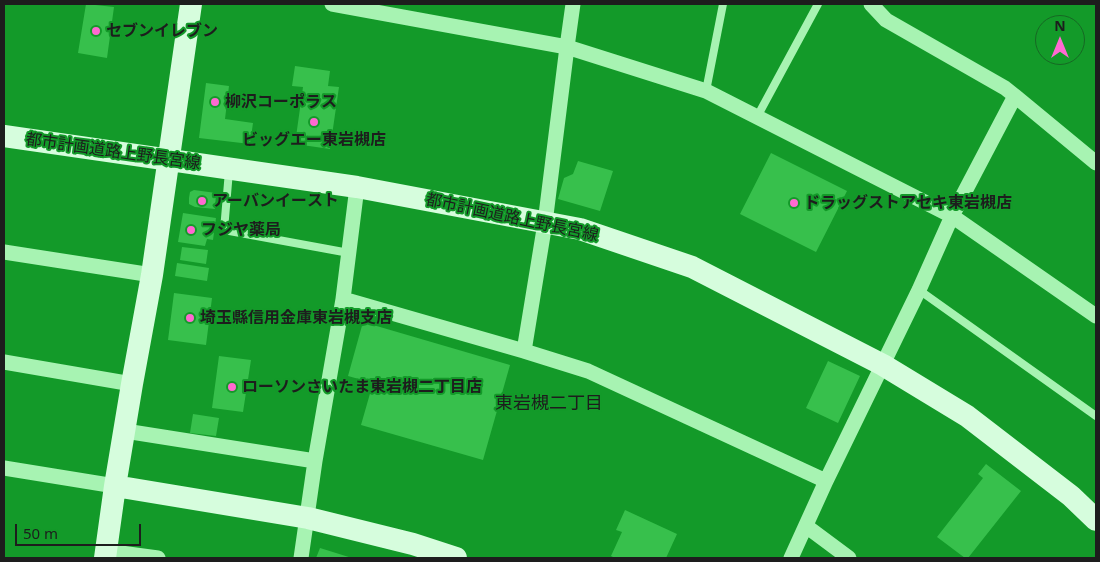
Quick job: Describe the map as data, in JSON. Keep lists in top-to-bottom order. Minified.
{"streets":{"street":["都市計画道路上野長宮線"]},"districts":["東岩槻二丁目"],"places":["セブンイレブン","柳沢コーポラス","ビッグエー東岩槻店","アーバンイースト","ドラッグストアセキ東岩槻店","フジヤ薬局","埼玉縣信用金庫東岩槻支店","ローソンさいたま東岩槻二丁目店"],"scale_bar":"50 m","north":"top"}
